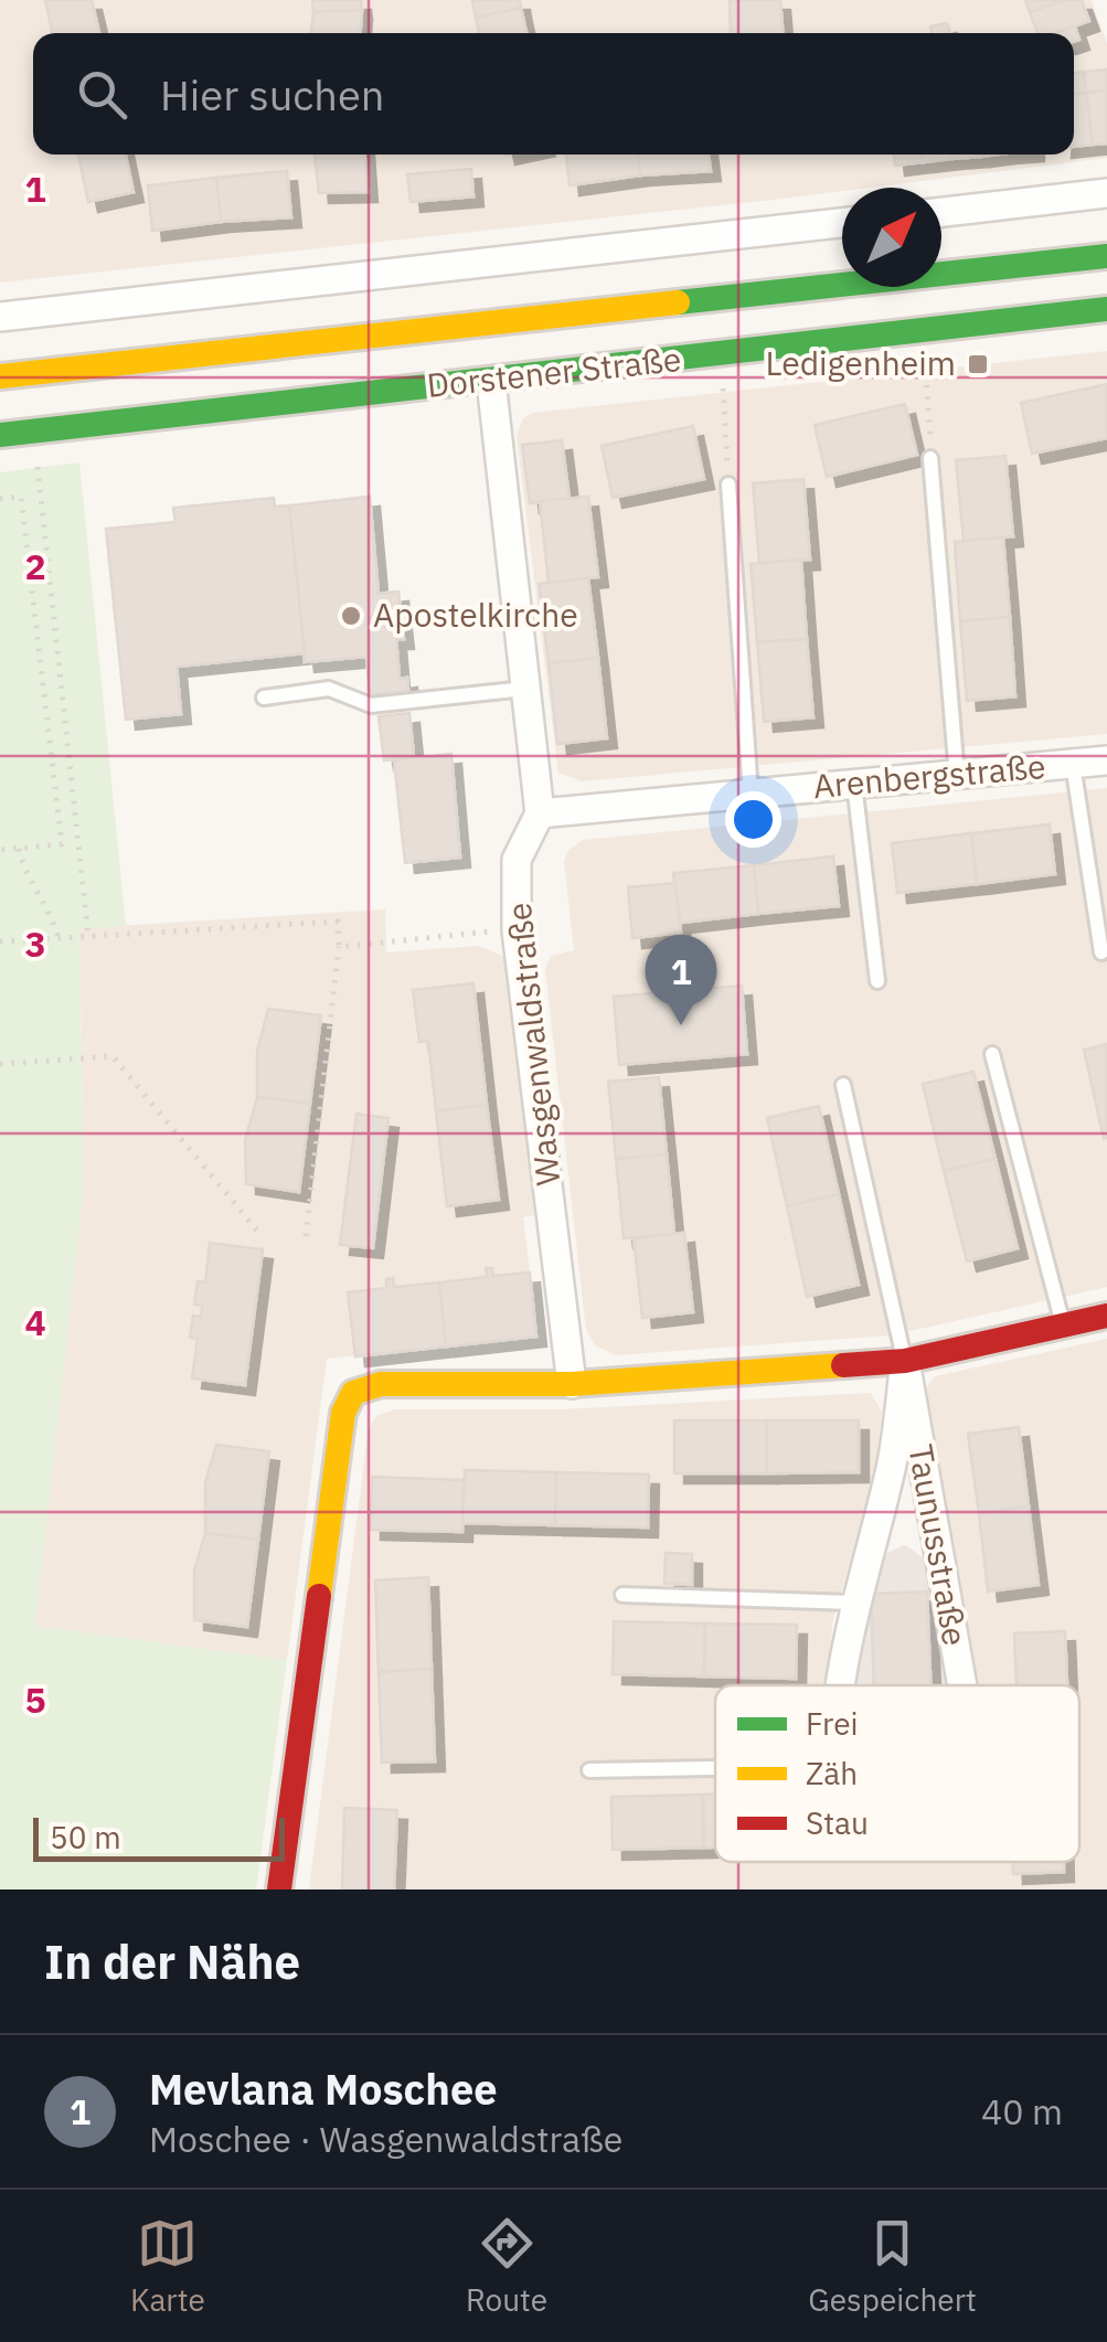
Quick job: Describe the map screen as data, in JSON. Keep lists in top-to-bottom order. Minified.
{"streets":{"street":["Dorstener Straße","Arenbergstraße","Wasgenwaldstraße","Taunusstraße"]},"crossings":[["Arenbergstraße","Wasgenwaldstraße"]],"places":{"transit":["Ledigenheim"],"other":["Apostelkirche"]},"legend":["Frei","Zäh","Stau"],"scale_bar":"50 m","north":"top right","page":{"search":"Hier suchen","pins":"1","scale":"50 m","heading":"In der Nähe","list":[{"mark":"1","name":"Mevlana Moschee","note":"Moschee · Wasgenwaldstraße","value":"40 m"}],"nav":["Karte","Route","Gespeichert"]},"grid":{"rows":["1","2","3","4","5"]}}
